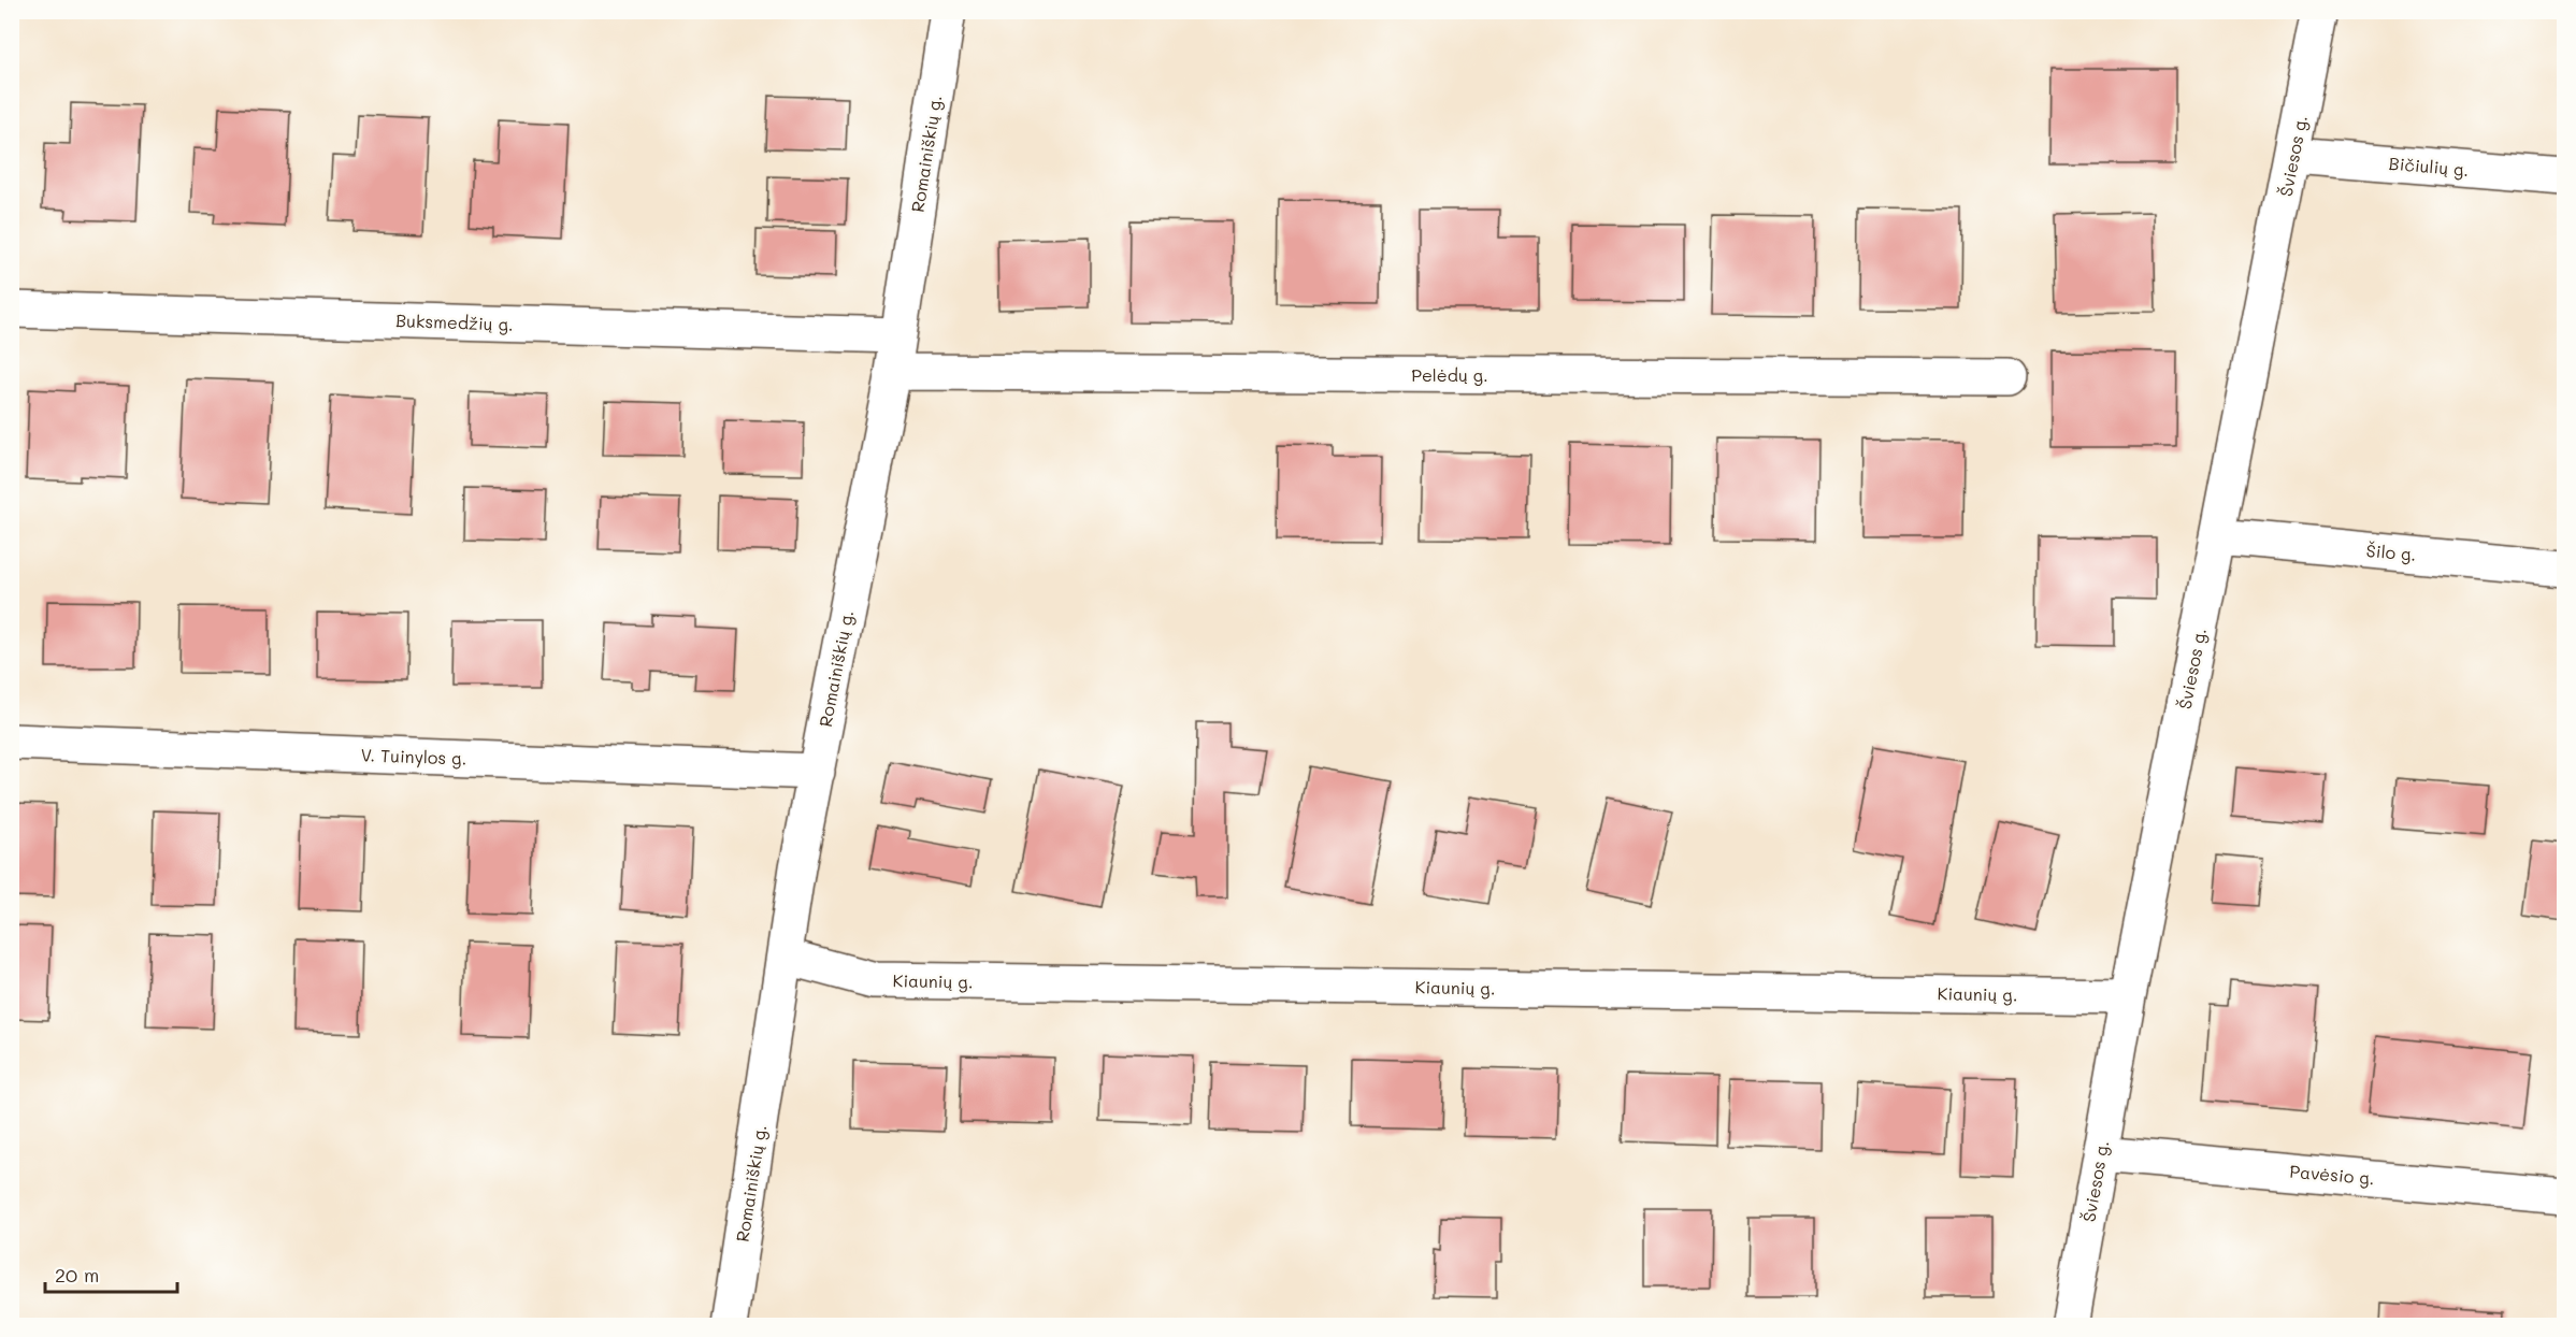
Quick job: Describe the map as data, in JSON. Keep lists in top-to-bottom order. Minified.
{"streets":{"street":["Romainiškių g.","Šviesos g.","Bičiulių g.","Buksmedžių g.","Pelėdų g.","Šilo g.","V. Tuinylos g.","Kiaunių g.","Pavėsio g."]},"crossings":[["Romainiškių g.","Buksmedžių g."],["Romainiškių g.","Pelėdų g."],["Romainiškių g.","V. Tuinylos g."],["Romainiškių g.","Kiaunių g."],["Šviesos g.","Bičiulių g."],["Šviesos g.","Šilo g."],["Šviesos g.","Kiaunių g."],["Šviesos g.","Pavėsio g."]],"scale_bar":"20 m"}
